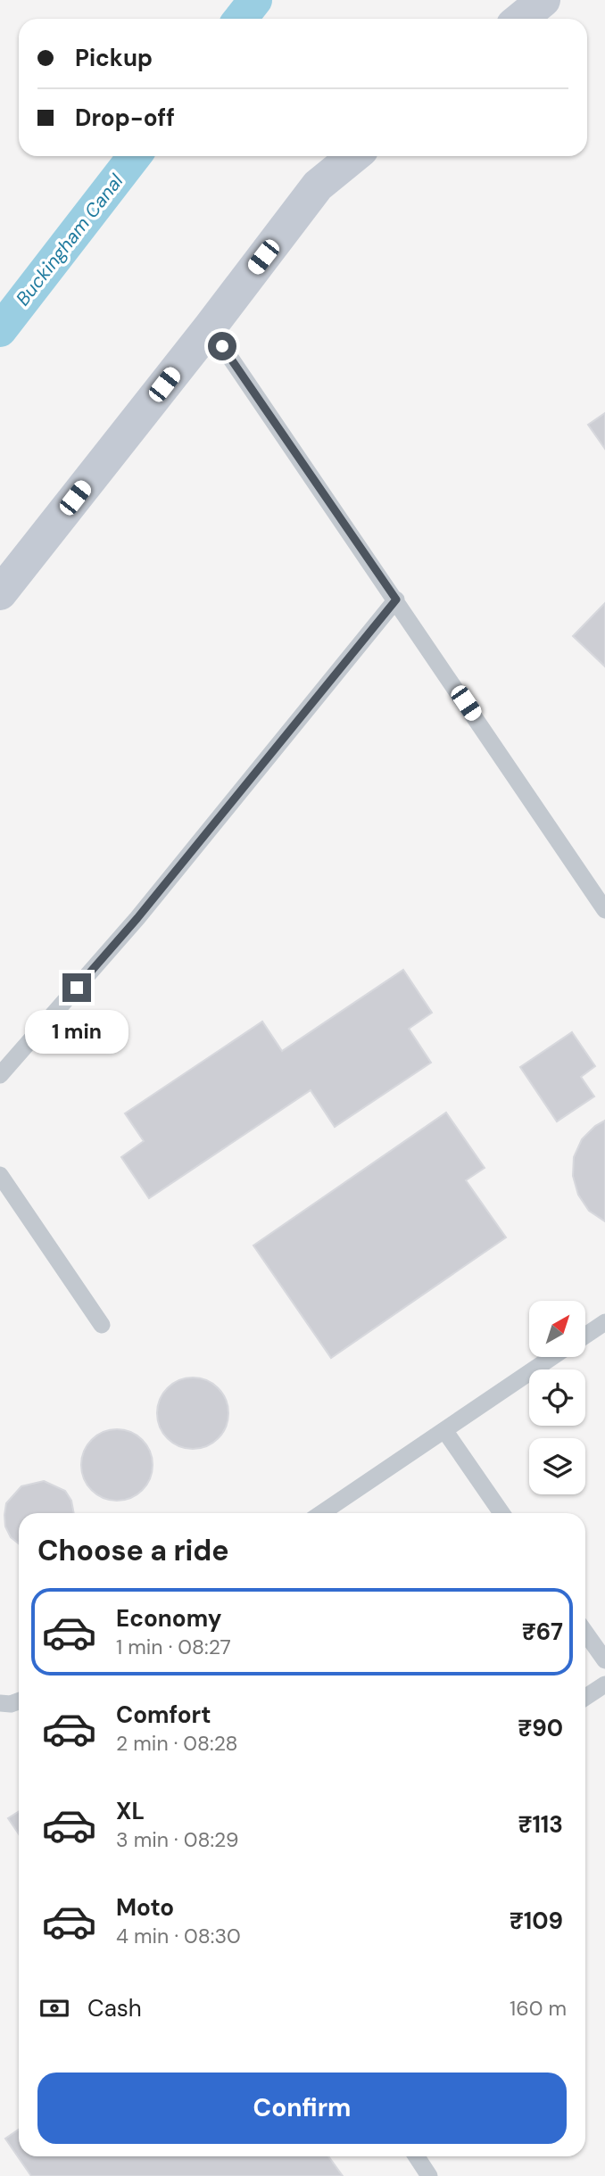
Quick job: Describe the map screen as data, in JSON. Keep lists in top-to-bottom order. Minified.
{"water":["Buckingham Canal"],"north":"top right","page":{"banner":["Pickup","Drop-off"],"bubble":"1 min","heading":"Choose a ride","list":[{"name":"Economy","note":"1 min · 08:27","value":"₹67"},{"name":"Comfort","note":"2 min · 08:28","value":"₹90"},{"name":"XL","note":"3 min · 08:29","value":"₹113"},{"name":"Moto","note":"4 min · 08:30","value":"₹109"}],"pay":["Cash","160 m"],"buttons":"Confirm"}}
